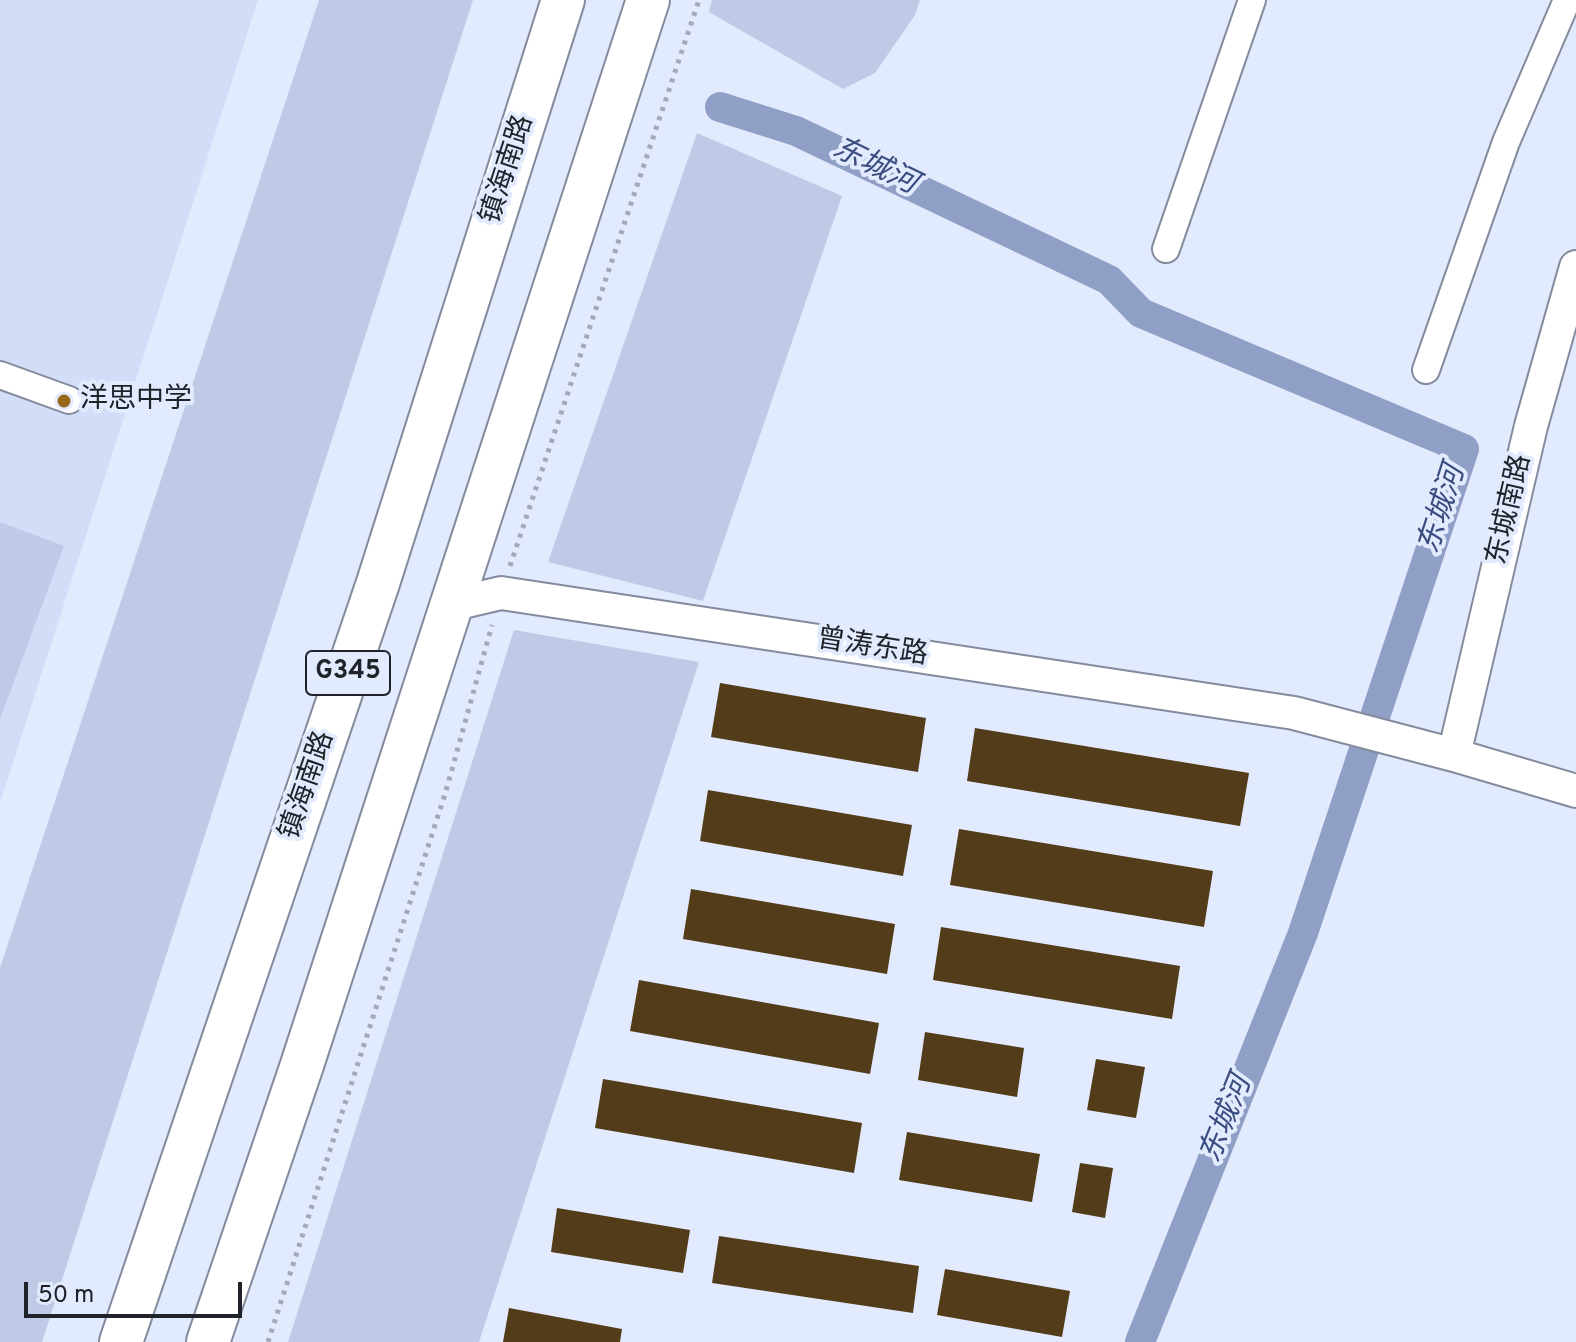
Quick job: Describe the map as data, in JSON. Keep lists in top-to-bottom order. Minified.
{"streets":{"highway":["镇海南路","G345"],"street":["东城南路","曾涛东路"]},"crossings":[["东城南路","曾涛东路"],["曾涛东路","G345"]],"water":["东城河"],"places":["洋思中学"],"scale_bar":"50 m"}
